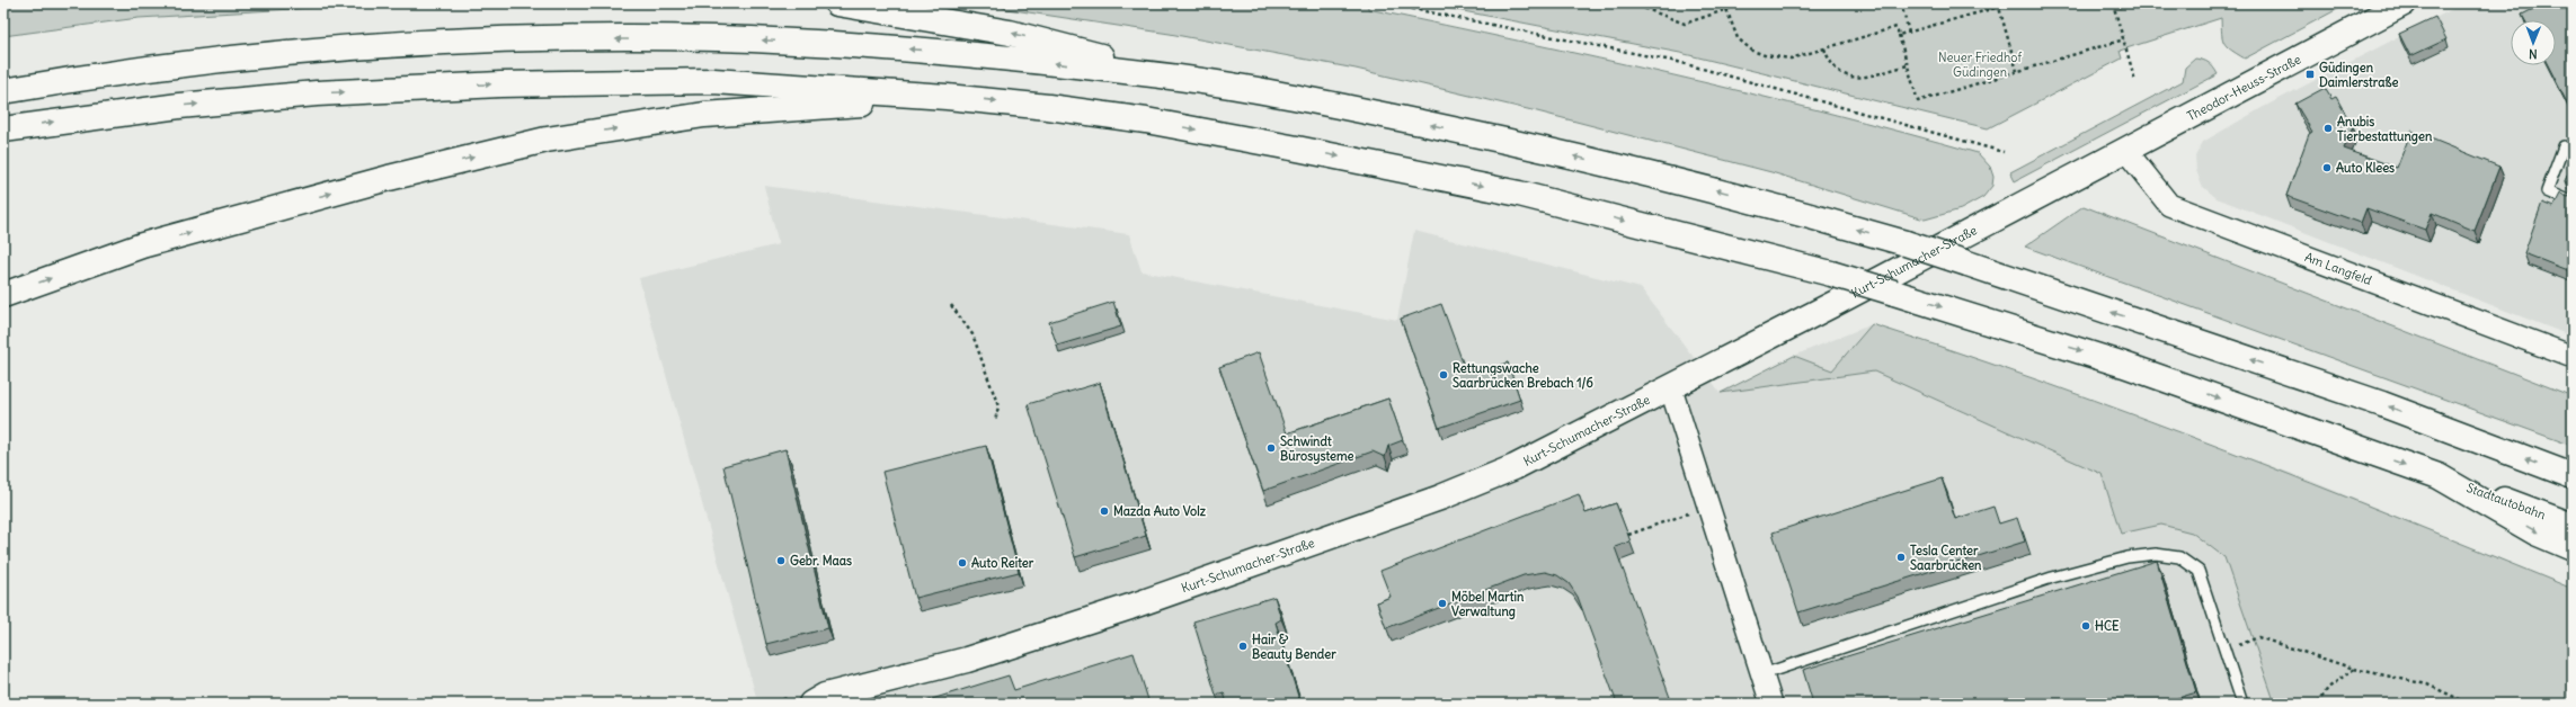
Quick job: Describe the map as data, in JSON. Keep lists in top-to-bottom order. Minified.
{"streets":{"main road":["Theodor-Heuss-Straße","Kurt-Schumacher-Straße","Stadtautobahn"],"street":["Am Langfeld"]},"crossings":[["Theodor-Heuss-Straße","Kurt-Schumacher-Straße"],["Theodor-Heuss-Straße","Am Langfeld"]],"parks":["Neuer Friedhof Güdingen"],"places":{"transit":["Güdingen Daimlerstraße"],"other":["Anubis Tierbestattungen","Auto Klees","Rettungswache Saarbrücken Brebach 1/6","Schwindt Bürosysteme","Mazda Auto Volz","Tesla Center Saarbrücken","Gebr. Maas","Auto Reiter","Möbel Martin Verwaltung","HCE","Hair & Beauty Bender"]},"north":"bottom"}
